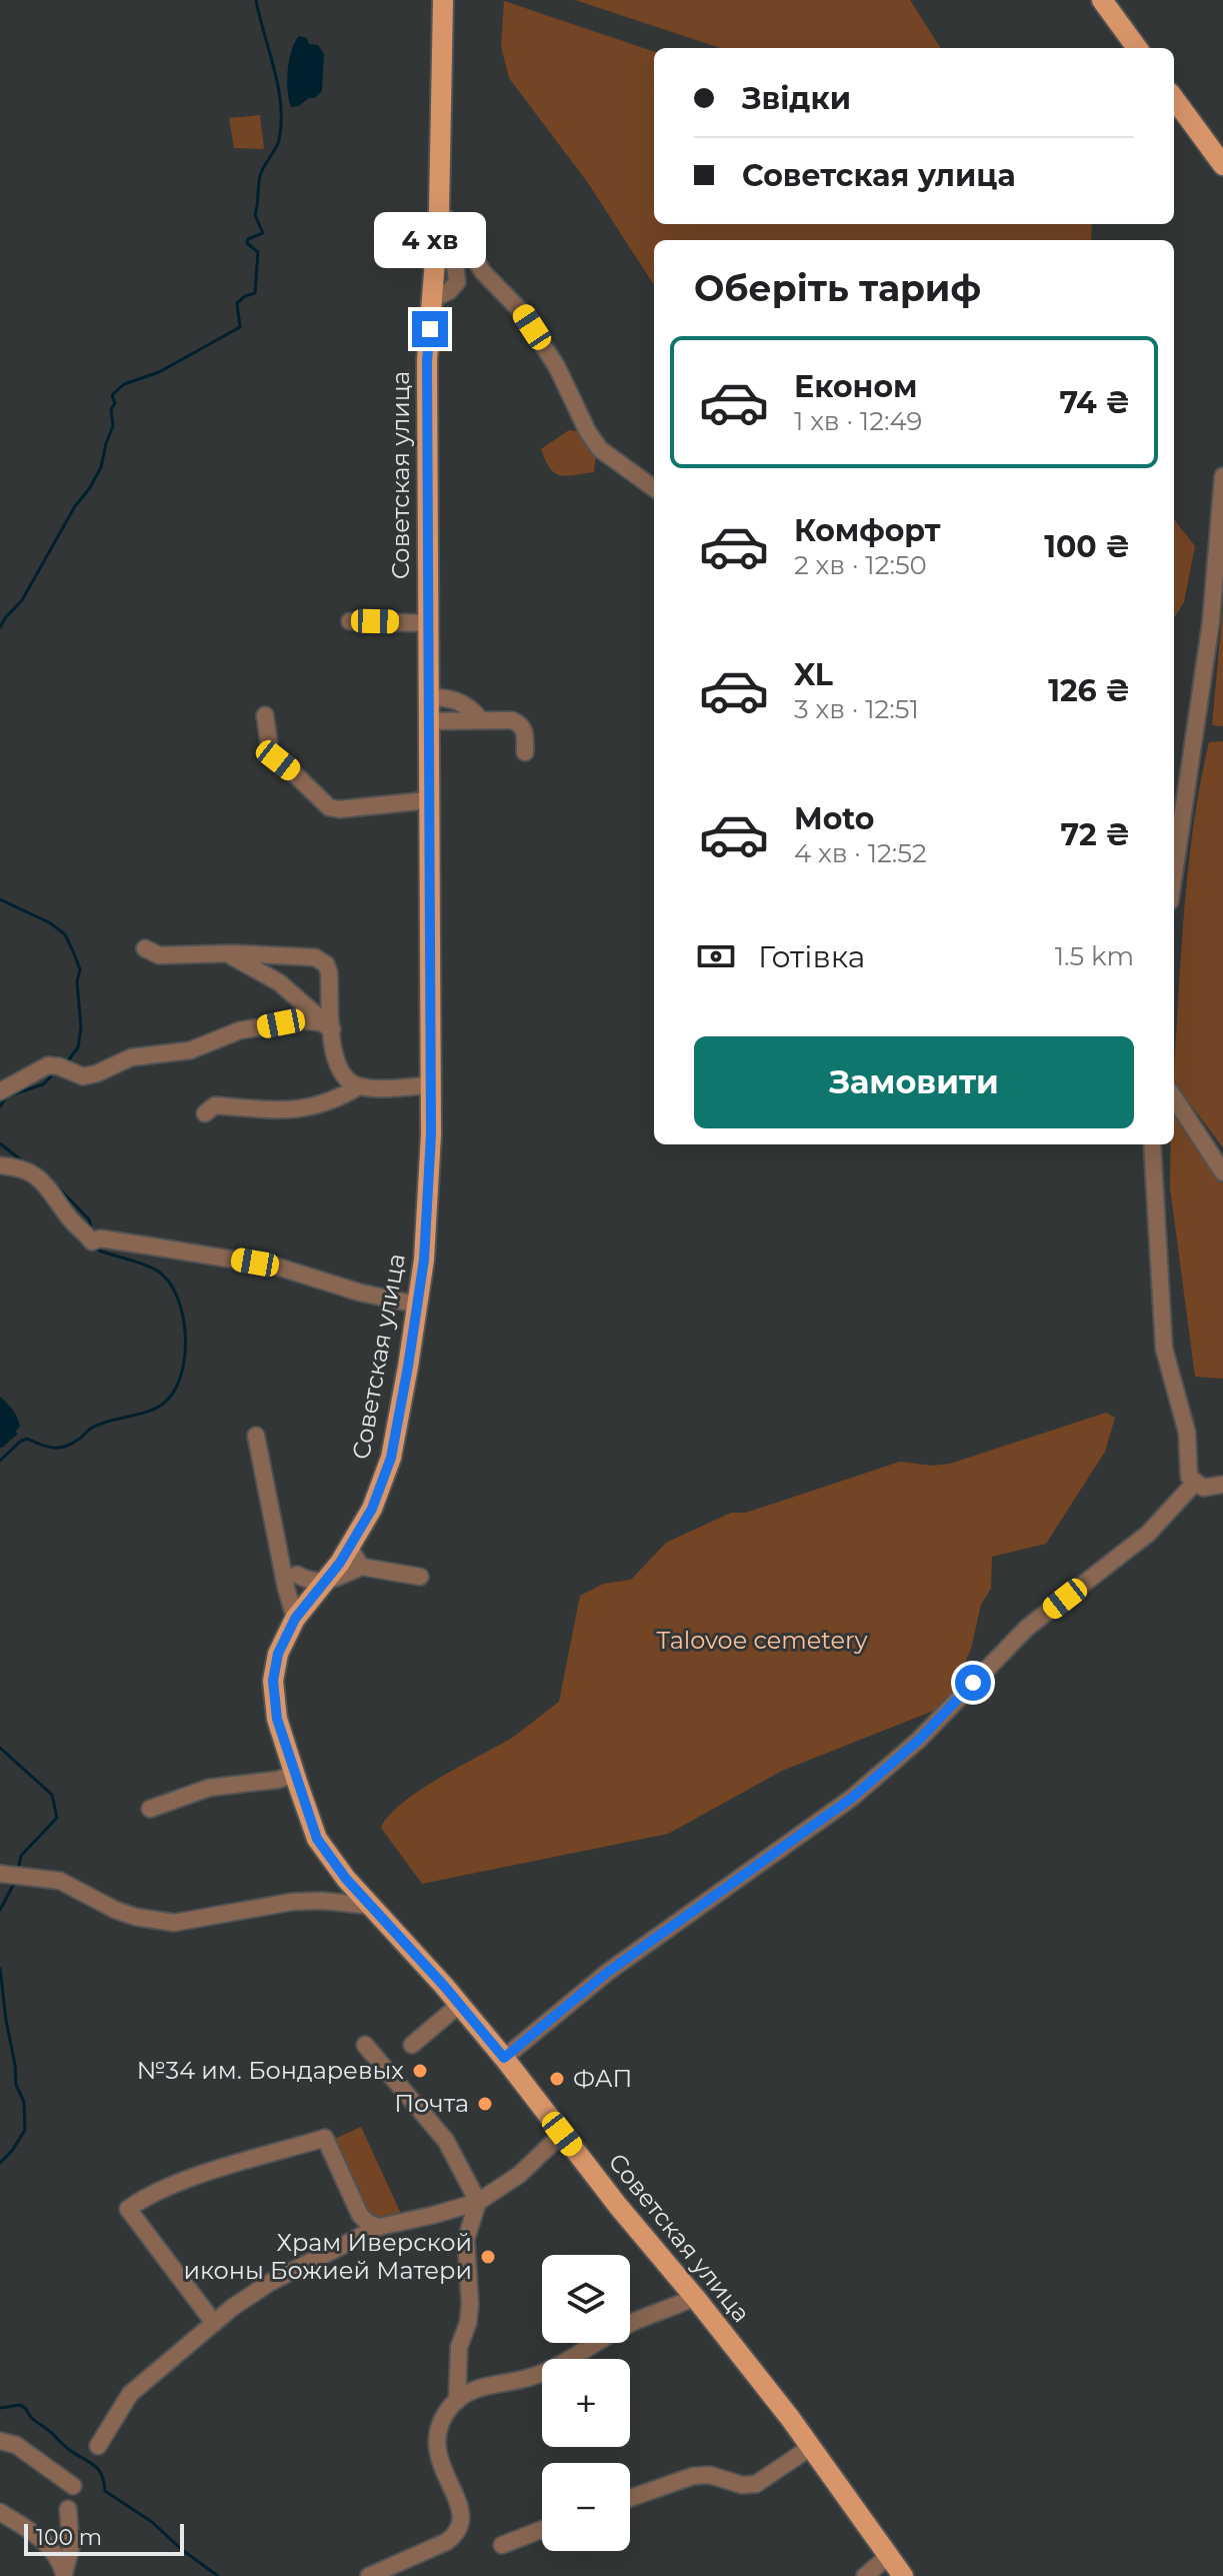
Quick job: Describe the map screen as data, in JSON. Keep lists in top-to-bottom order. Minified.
{"streets":{"main road":["Советская улица"]},"parks":["Talovoe cemetery"],"places":["№34 им. Бондаревых","ФАП","Почта","Храм Иверской иконы Божией Матери"],"scale_bar":"100 m","page":{"banner":["Звідки","Советская улица"],"bubble":"4 хв","heading":"Оберіть тариф","list":[{"name":"Економ","note":"1 хв · 12:49","value":"74 ₴"},{"name":"Комфорт","note":"2 хв · 12:50","value":"100 ₴"},{"name":"XL","note":"3 хв · 12:51","value":"126 ₴"},{"name":"Moto","note":"4 хв · 12:52","value":"72 ₴"}],"pay":["Готівка","1.5 km"],"buttons":"Замовити","map_buttons":["+","−"],"scale":"100 m"}}
